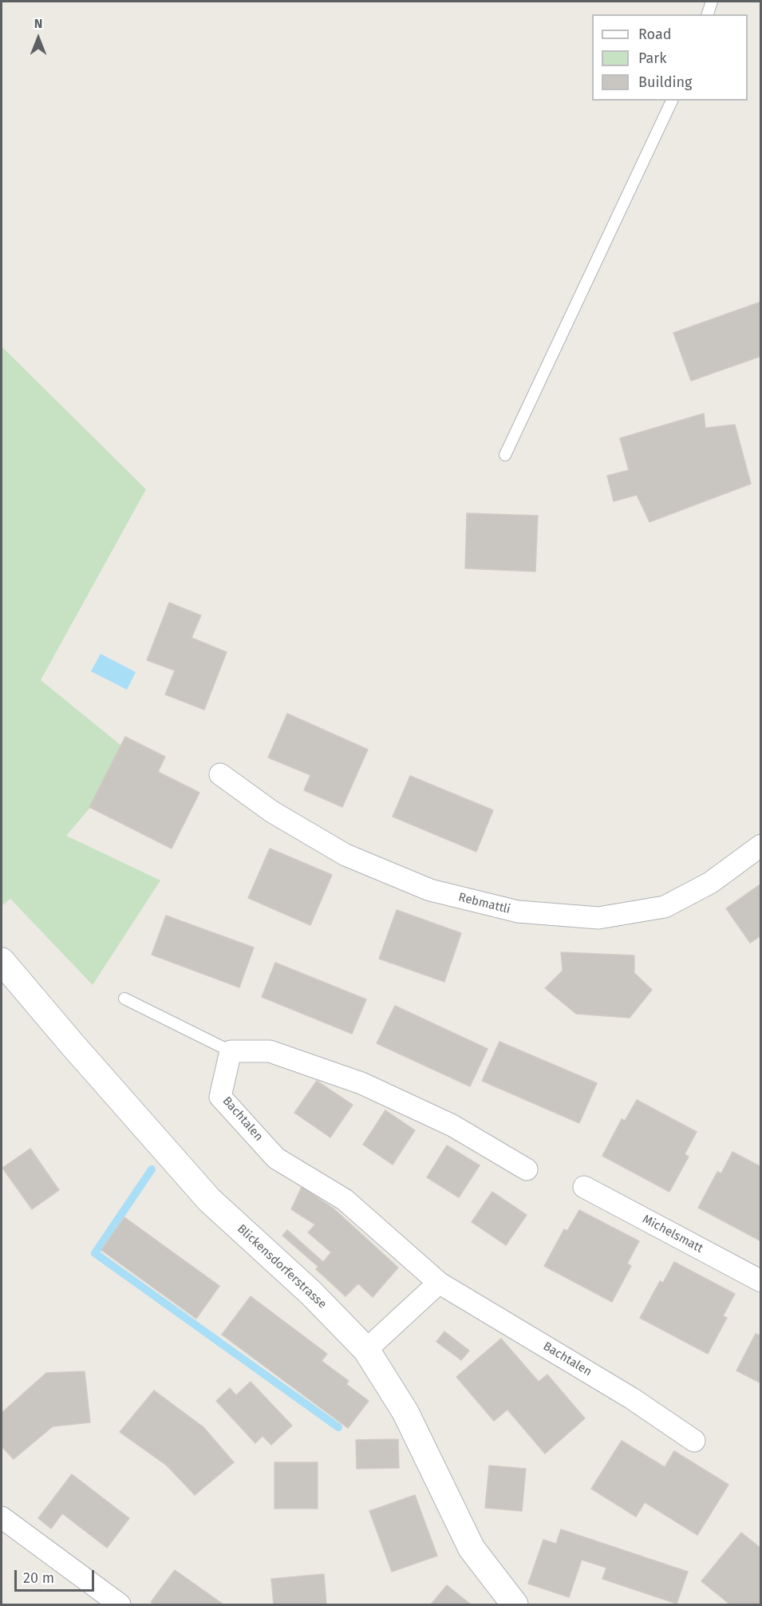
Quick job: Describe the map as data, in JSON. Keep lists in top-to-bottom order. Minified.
{"streets":{"street":["Rebmattli","Bachtalen","Michelsmatt","Blickensdorferstrasse"]},"legend":["Road","Park","Building"],"scale_bar":"20 m","north":"top"}
